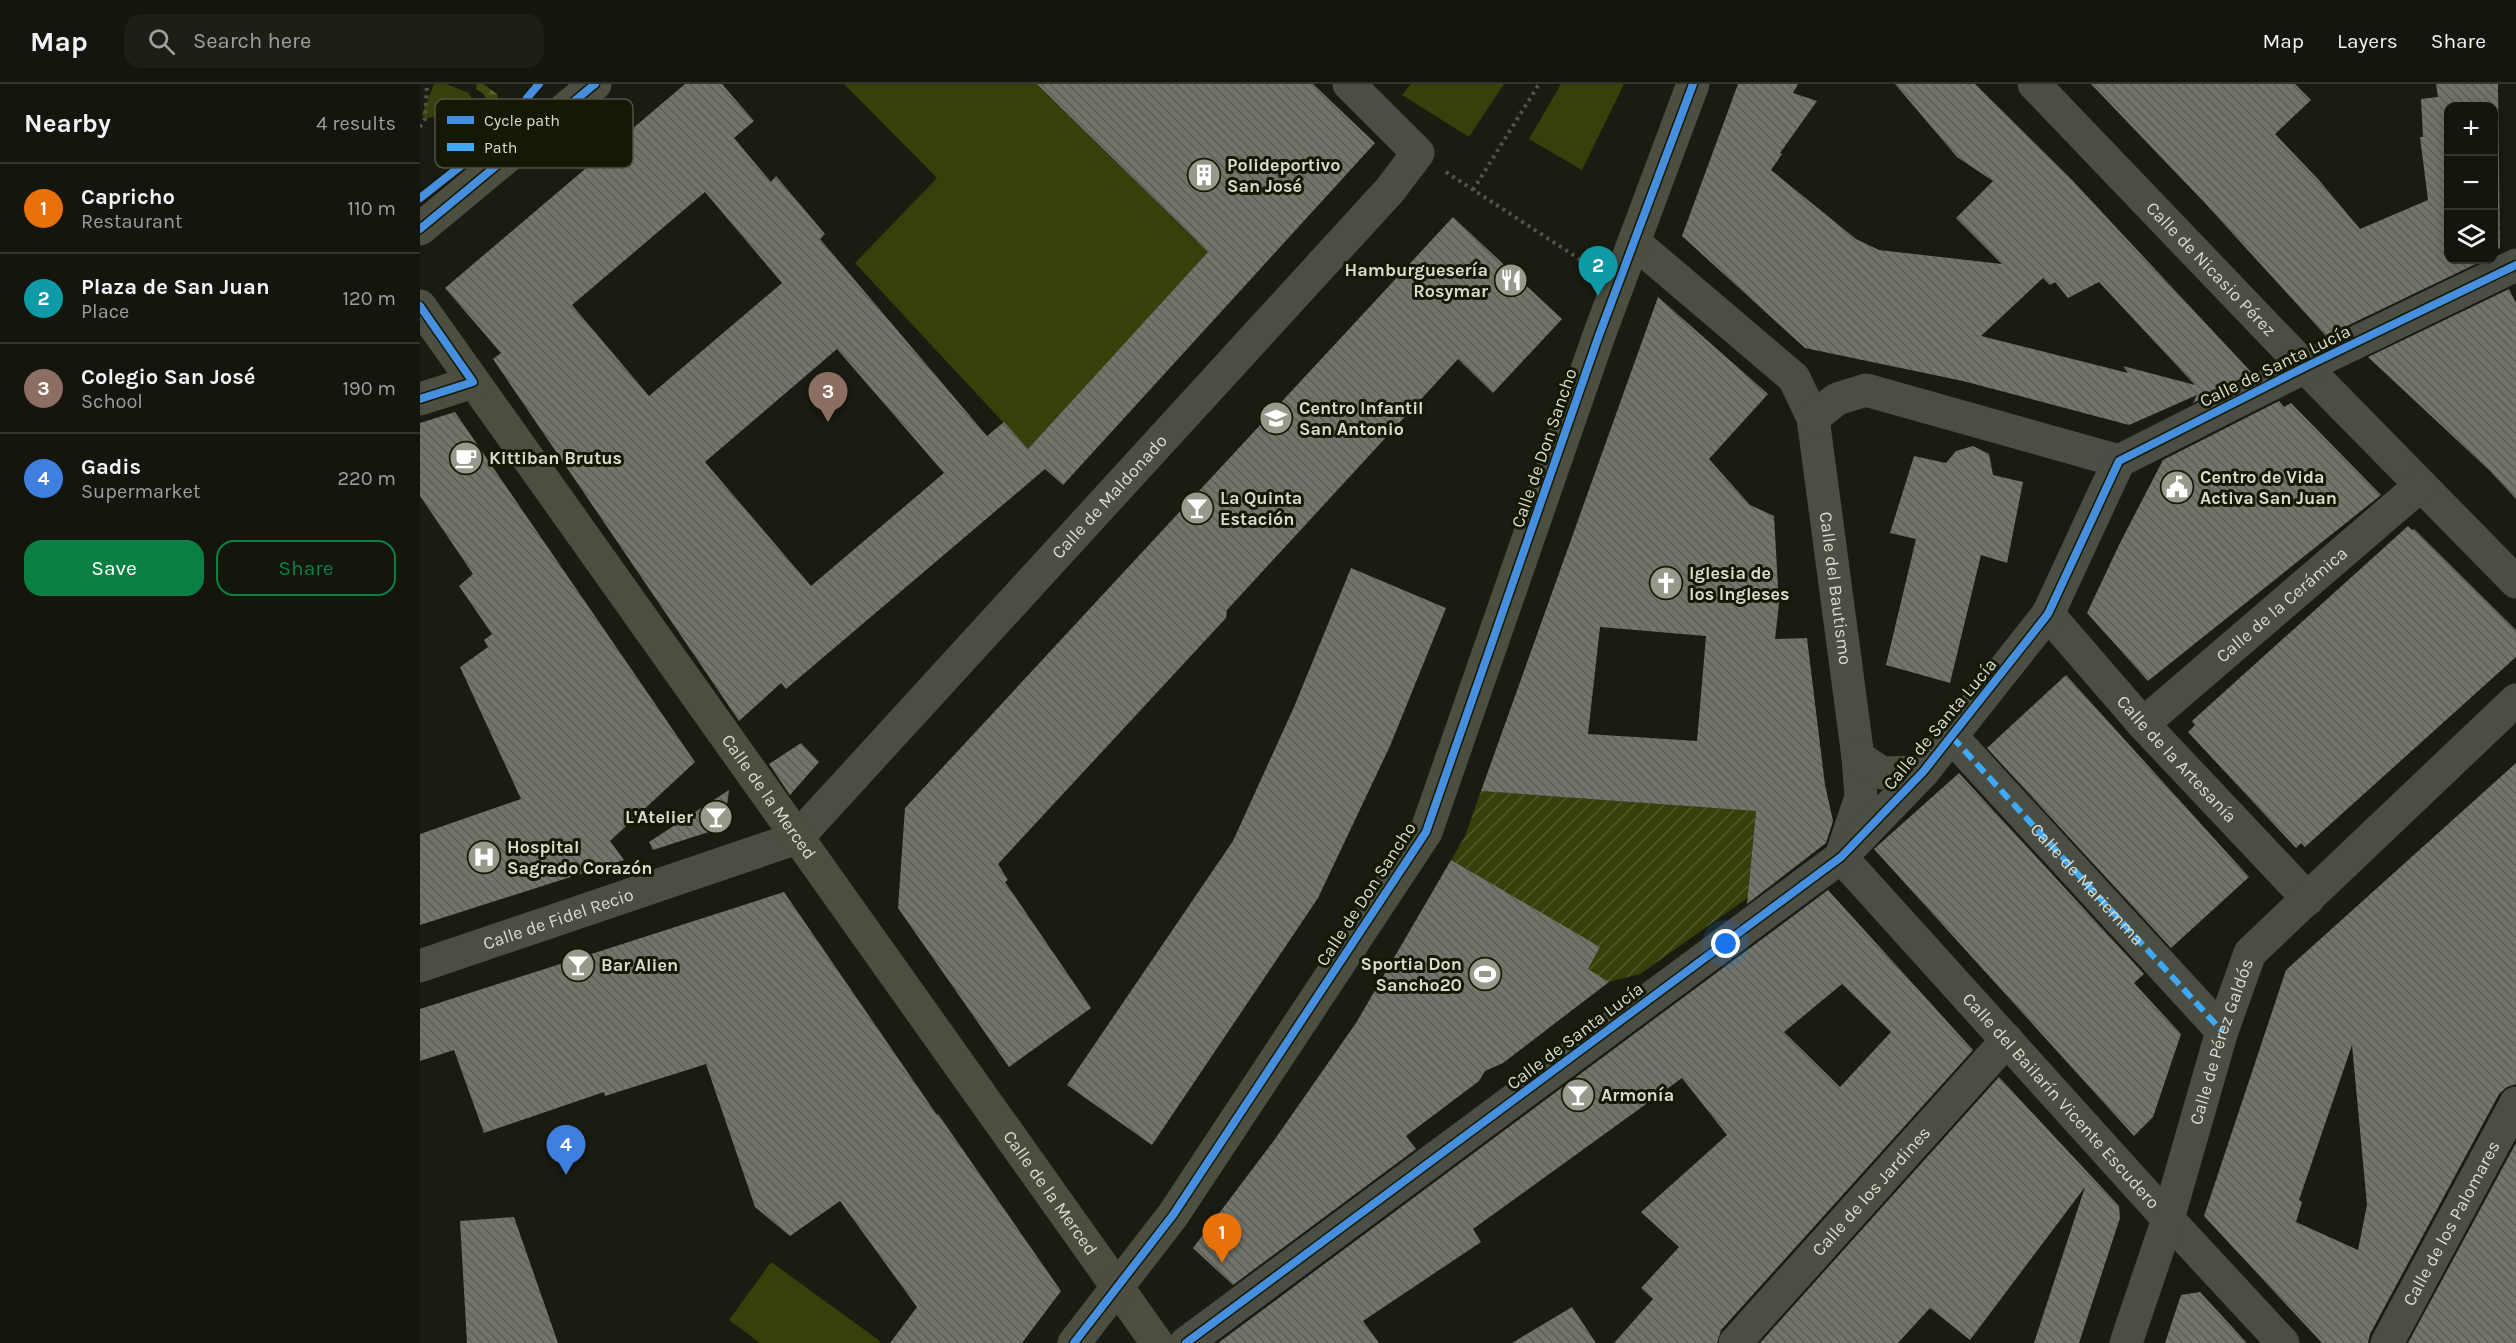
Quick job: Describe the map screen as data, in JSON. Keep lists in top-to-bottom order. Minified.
{"streets":{"street":["Calle de Nicasio Pérez","Calle de Santa Lucía","Calle de Don Sancho","Calle de Maldonado","Calle del Bautismo","Calle de la Cerámica","Calle de la Artesanía","Calle de la Merced","Calle de Mariemma","Calle de Fidel Recio","Calle de Pérez Galdós","Calle del Bailarín Vicente Escudero","Calle de los Jardines","Calle de los Palomares"]},"crossings":[["Calle de Nicasio Pérez","Calle de Santa Lucía"],["Calle de Nicasio Pérez","Calle de la Cerámica"],["Calle de Santa Lucía","Calle del Bautismo"],["Calle de Santa Lucía","Calle de la Artesanía"],["Calle de Santa Lucía","Calle de Mariemma"],["Calle de Santa Lucía","Calle del Bailarín Vicente Escudero"],["Calle de Don Sancho","Calle del Bautismo"],["Calle de Don Sancho","Calle de la Merced"],["Calle de Maldonado","Calle de la Merced"],["Calle de Maldonado","Calle de Fidel Recio"],["Calle del Bautismo","Calle del Bailarín Vicente Escudero"],["Calle de la Cerámica","Calle de la Artesanía"],["Calle de la Artesanía","Calle de Pérez Galdós"],["Calle de la Merced","Calle de Fidel Recio"],["Calle de Mariemma","Calle de Pérez Galdós"],["Calle de Pérez Galdós","Calle del Bailarín Vicente Escudero"],["Calle del Bailarín Vicente Escudero","Calle de los Jardines"]],"places":{"building":["Polideportivo San José"],"restaurant":["Hamburguesería Rosymar"],"school or university":["Centro Infantil San Antonio"],"cafe":["Kittiban Brutus"],"public building":["Centro de Vida Activa San Juan"],"bar":["La Quinta Estación","L'Atelier","Bar Alien","Armonía"],"church":["Iglesia de los Ingleses"],"hospital":["Hospital Sagrado Corazón"],"sports":["Sportia Don Sancho20"]},"legend":["Cycle path","Path"],"page":{"header":"Map","search":"Search here","nav":["Map","Layers","Share"],"heading":["Nearby","4 results"],"map_buttons":["+","−"],"list":[{"mark":"1","name":"Capricho","note":"Restaurant","value":"110 m"},{"mark":"2","name":"Plaza de San Juan","note":"Place","value":"120 m"},{"mark":"3","name":"Colegio San José","note":"School","value":"190 m"},{"mark":"4","name":"Gadis","note":"Supermarket","value":"220 m"}],"pins":["2","3","4","1"],"buttons":["Save","Share"]}}
